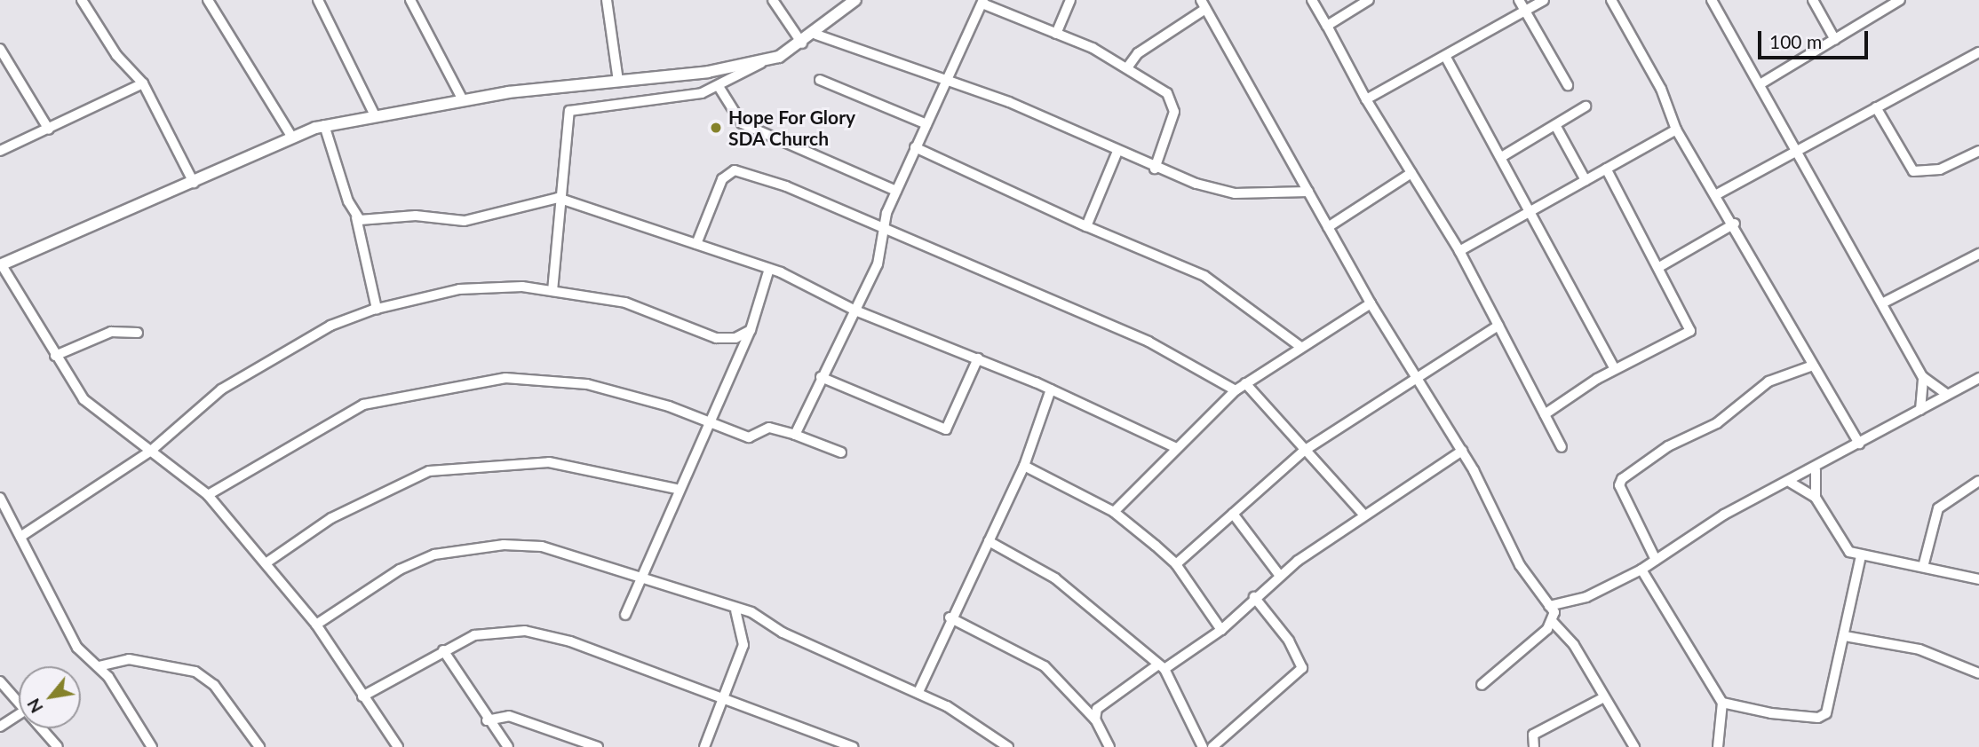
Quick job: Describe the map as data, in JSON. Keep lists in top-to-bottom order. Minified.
{"places":["Hope For Glory SDA Church"],"scale_bar":"100 m","north":"bottom left"}
